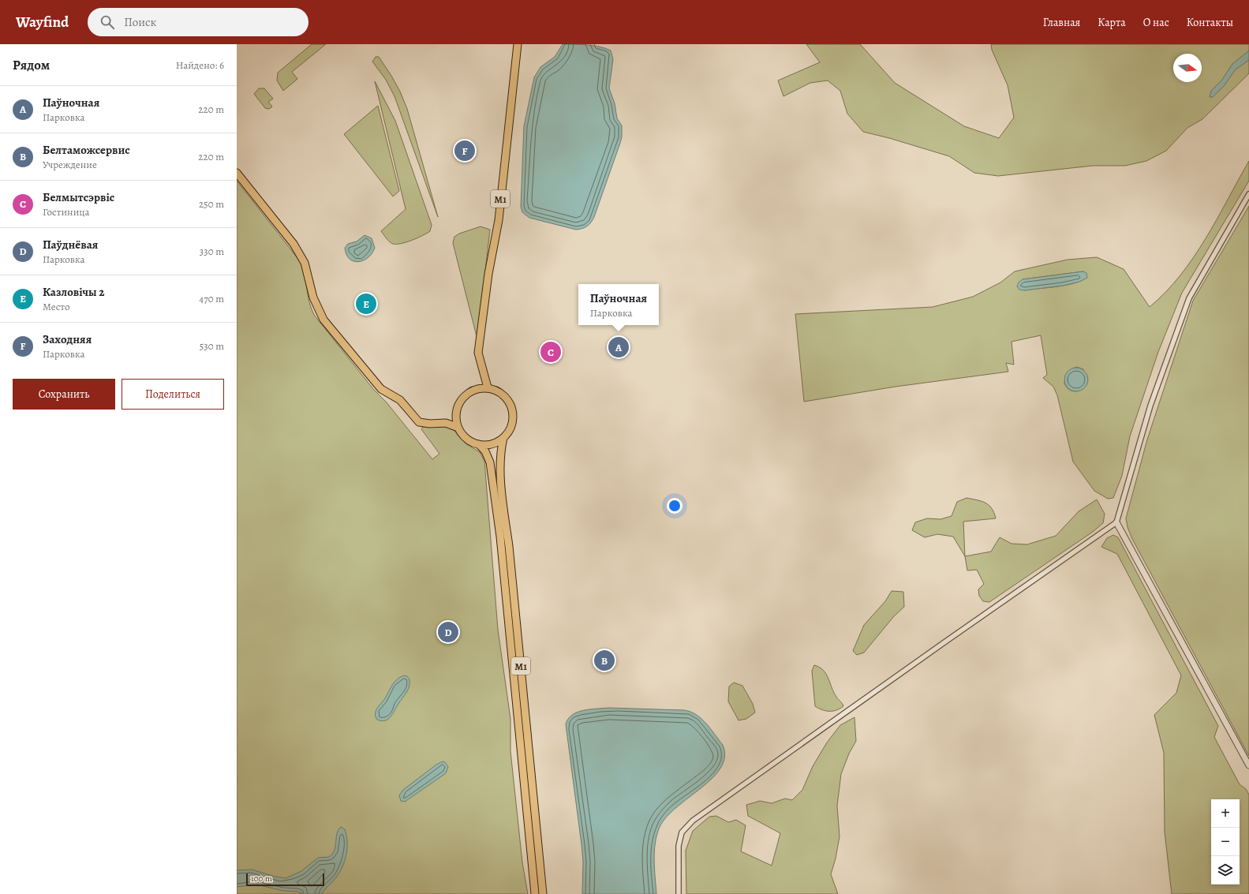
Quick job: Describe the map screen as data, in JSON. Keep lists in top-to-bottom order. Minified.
{"streets":{"highway":["М1"]},"scale_bar":"100 m","north":"right","page":{"header":"Wayfind","search":"Поиск","nav":["Главная","Карта","О нас","Контакты"],"heading":["Рядом","Найдено: 6"],"list":[{"mark":"A","name":"Паўночная","note":"Парковка","value":"220 m"},{"mark":"B","name":"Белтаможсервис","note":"Учреждение","value":"220 m"},{"mark":"C","name":"Белмытсэрвіс","note":"Гостиница","value":"250 m"},{"mark":"D","name":"Паўднёвая","note":"Парковка","value":"330 m"},{"mark":"E","name":"Казловічы 2","note":"Место","value":"470 m"},{"mark":"F","name":"Заходняя","note":"Парковка","value":"530 m"}],"pins":["F","E","A","C","D","B"],"popup":["Паўночная","Парковка"],"buttons":["Сохранить","Поделиться"],"map_buttons":["+","−"],"scale":"100 m"}}
